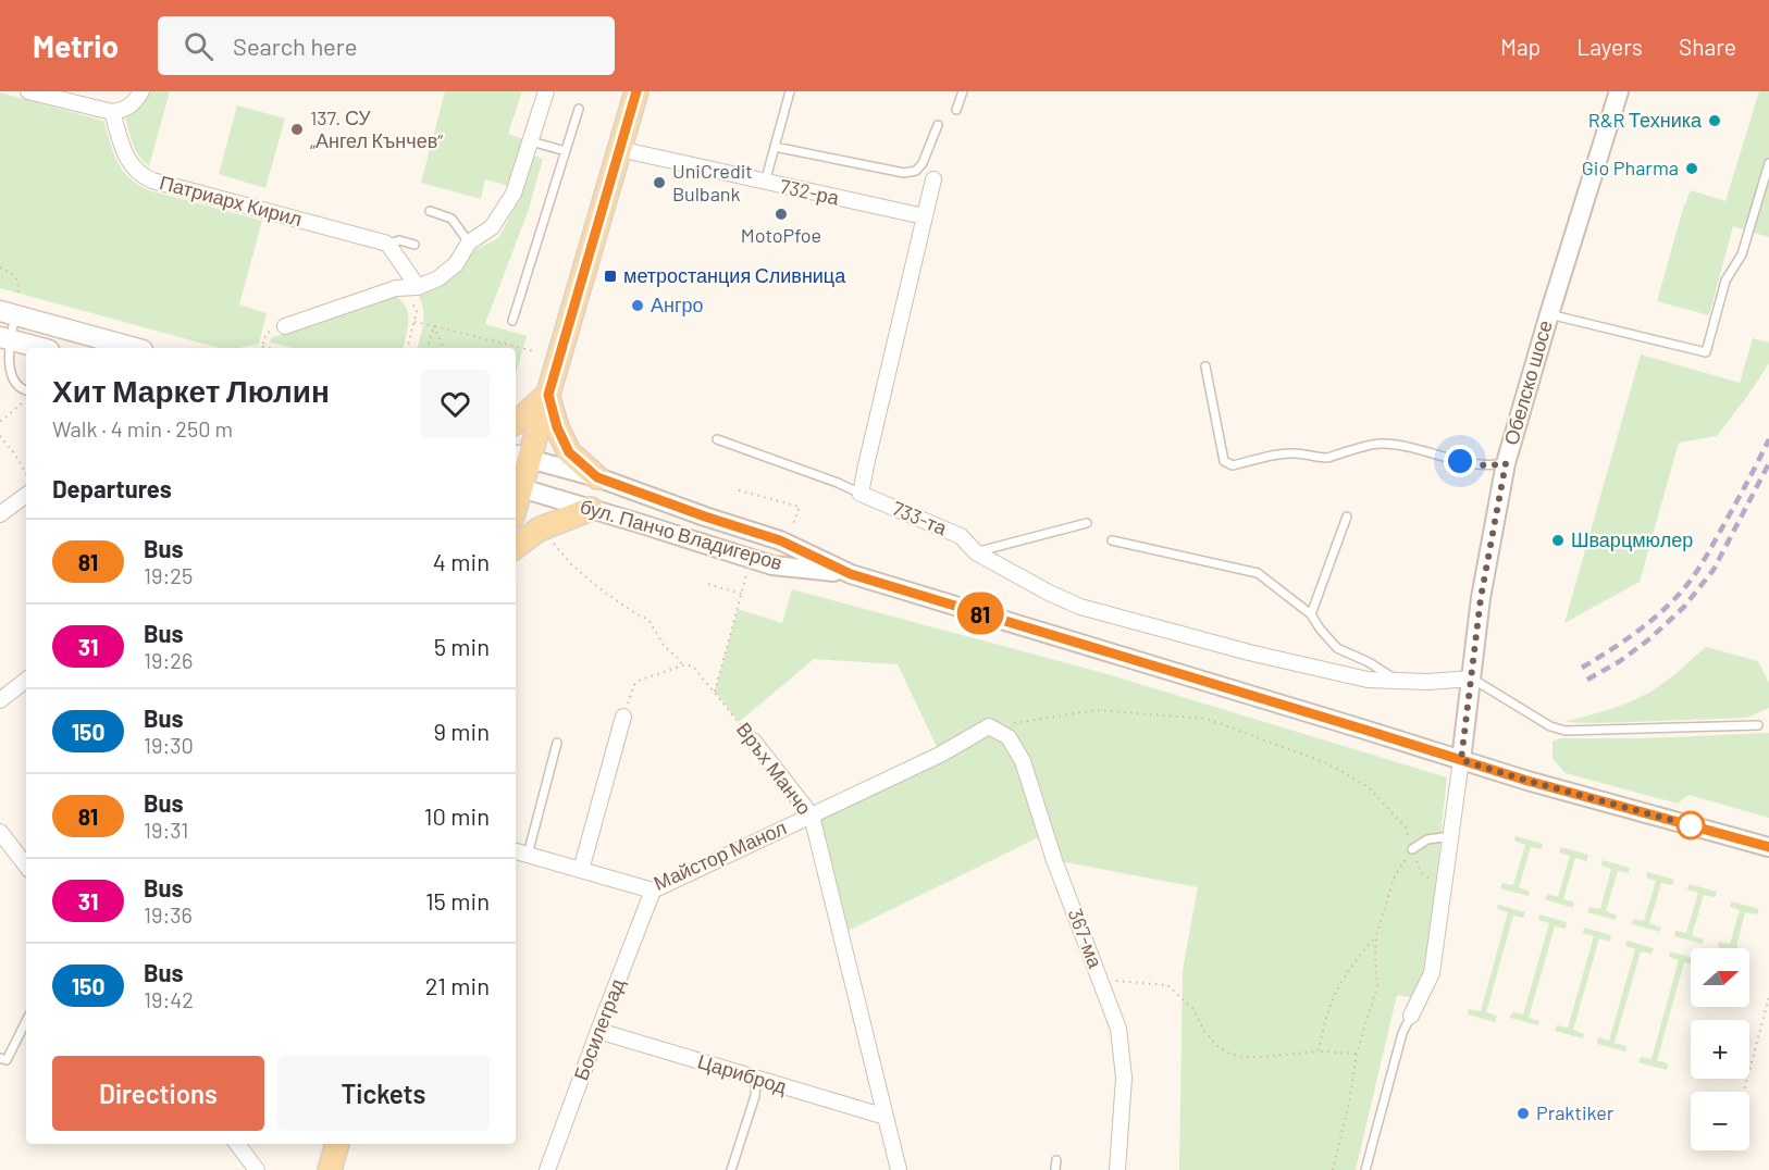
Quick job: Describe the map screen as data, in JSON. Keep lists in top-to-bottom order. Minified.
{"streets":{"street":["732-ра","Патриарх Кирил","Обелско шосе","733-та","бул. Панчо Владигеров","Връх Манчо","Майстор Манол","367-ма","Босилеград","Цариброд"]},"crossings":[["Обелско шосе","733-та"],["Обелско шосе","бул. Панчо Владигеров"],["Връх Манчо","Майстор Манол"],["Връх Манчо","Цариброд"],["Майстор Манол","367-ма"],["Майстор Манол","Босилеград"],["Босилеград","Цариброд"]],"places":{"other":["R&R Техника","137. СУ „Ангел Кънчев“","Gio Pharma","UniCredit Bulbank","MotoPfoe","Ангро","Шварцмюлер","Praktiker"],"transit":["метростанция Сливница"]},"lines":["bus line 81"],"north":"right","page":{"header":"Metrio","search":"Search here","nav":["Map","Layers","Share"],"on_map":"81","heading":[["Хит Маркет Люлин","Walk · 4 min · 250 m"],"Departures"],"list":[{"mark":"81","name":"Bus","note":"19:25","value":"4 min"},{"mark":"31","name":"Bus","note":"19:26","value":"5 min"},{"mark":"150","name":"Bus","note":"19:30","value":"9 min"},{"mark":"81","name":"Bus","note":"19:31","value":"10 min"},{"mark":"31","name":"Bus","note":"19:36","value":"15 min"},{"mark":"150","name":"Bus","note":"19:42","value":"21 min"}],"map_buttons":["+","−"],"buttons":["Directions","Tickets"]}}
